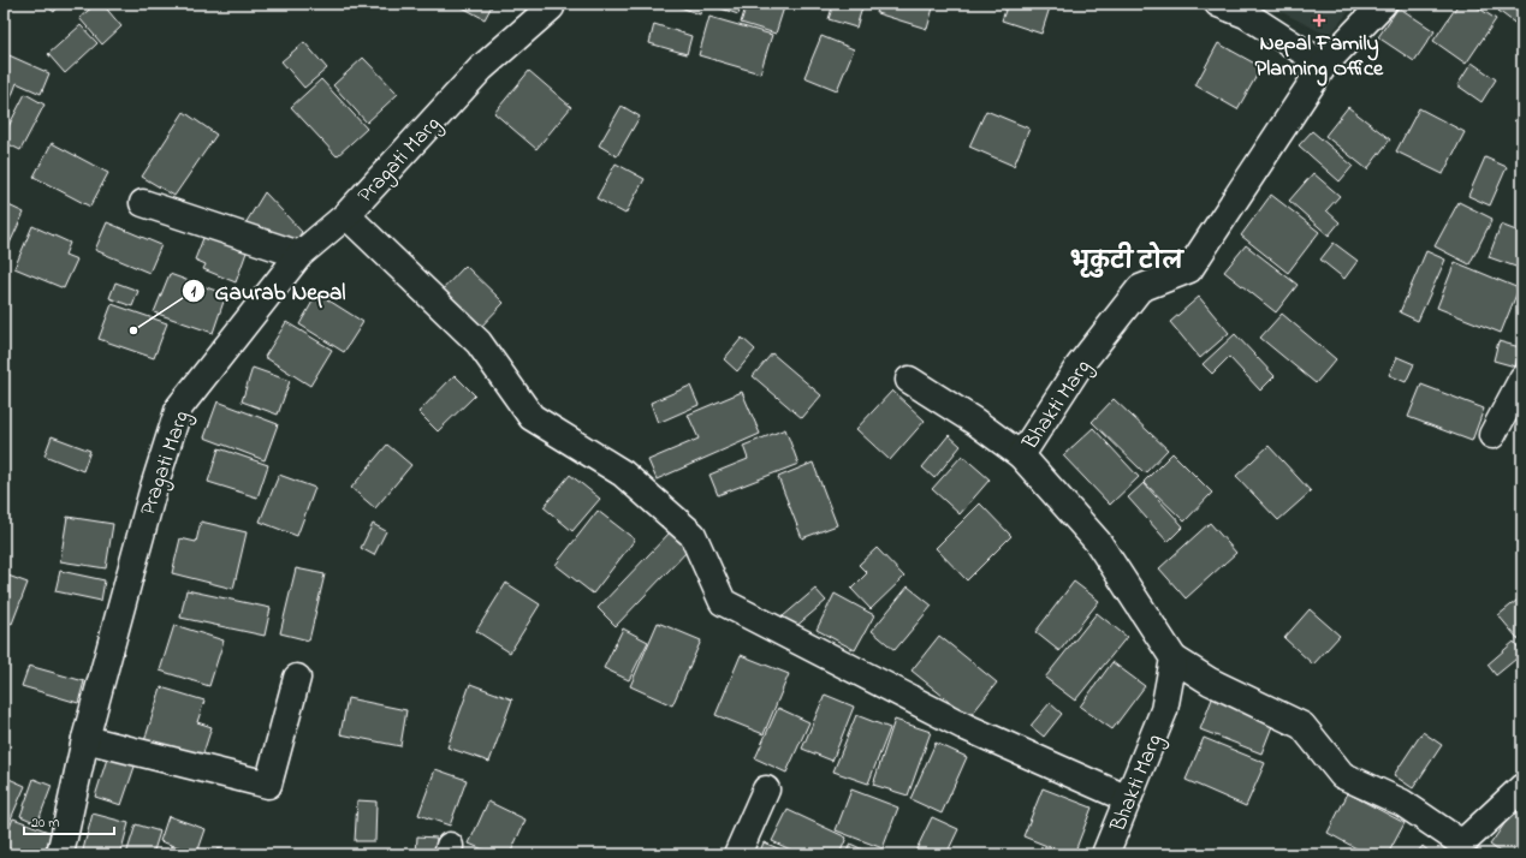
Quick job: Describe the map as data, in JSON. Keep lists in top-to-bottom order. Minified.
{"streets":{"street":["Pragati Marg","Bhakti Marg"]},"districts":["भृकुटी टोल"],"places":{"health":["Nepal Family Planning Office"],"other":["Gaurab Nepal"]},"scale_bar":"20 m"}
